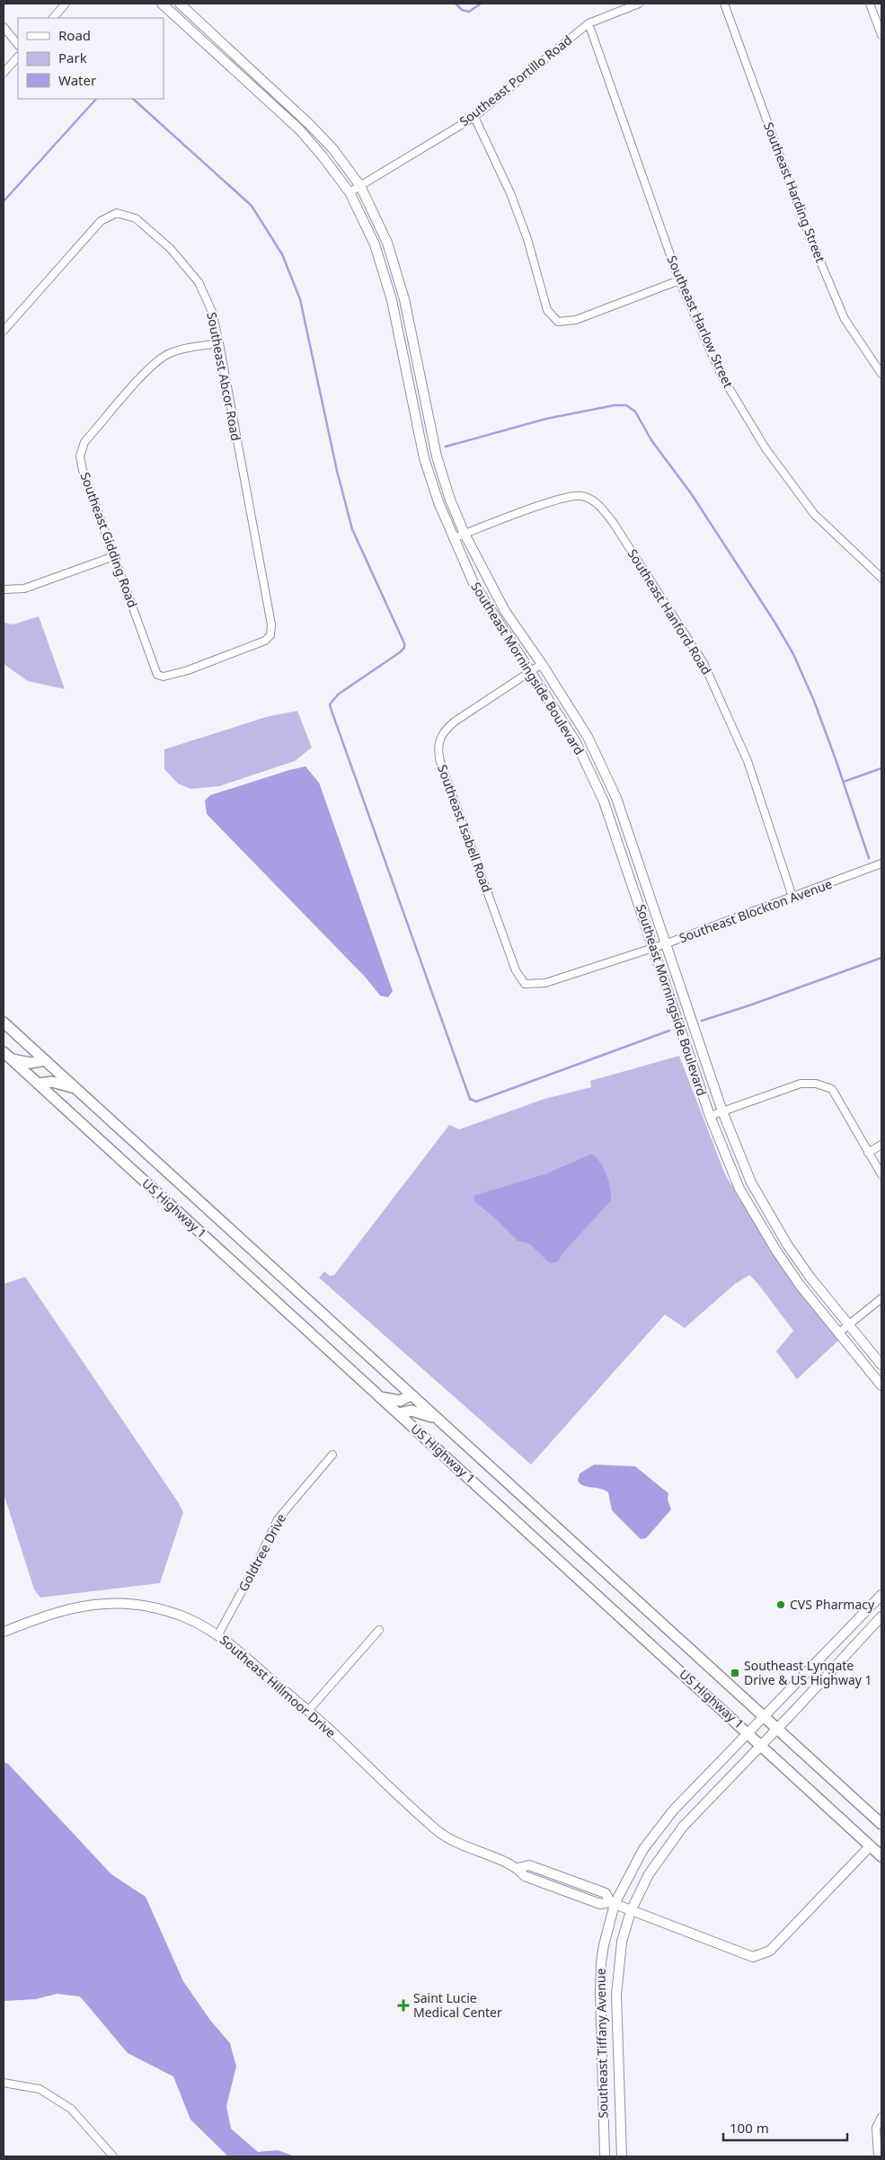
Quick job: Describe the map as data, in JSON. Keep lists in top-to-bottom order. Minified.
{"streets":{"main road":["US Highway 1"],"street":["Southeast Portillo Road","Southeast Harding Street","Southeast Harlow Street","Southeast Abcor Road","Southeast Gidding Road","Southeast Hanford Road","Southeast Morningside Boulevard","Southeast Isabell Road","Southeast Blockton Avenue","Goldtree Drive","Southeast Hillmoor Drive","Southeast Tiffany Avenue"]},"crossings":[["Southeast Portillo Road","Southeast Harlow Street"],["Southeast Portillo Road","Southeast Morningside Boulevard"],["Southeast Abcor Road","Southeast Gidding Road"],["Southeast Hanford Road","Southeast Morningside Boulevard"],["Southeast Hanford Road","Southeast Blockton Avenue"],["Southeast Morningside Boulevard","Southeast Isabell Road"],["Southeast Morningside Boulevard","Southeast Blockton Avenue"],["Southeast Isabell Road","Southeast Blockton Avenue"],["US Highway 1","Southeast Hillmoor Drive"],["US Highway 1","Southeast Tiffany Avenue"],["Goldtree Drive","Southeast Hillmoor Drive"],["Southeast Hillmoor Drive","Southeast Tiffany Avenue"]],"places":{"other":["CVS Pharmacy"],"transit":["Southeast Lyngate Drive & US Highway 1"],"health":["Saint Lucie Medical Center"]},"legend":["Road","Park","Water"],"scale_bar":"100 m"}
